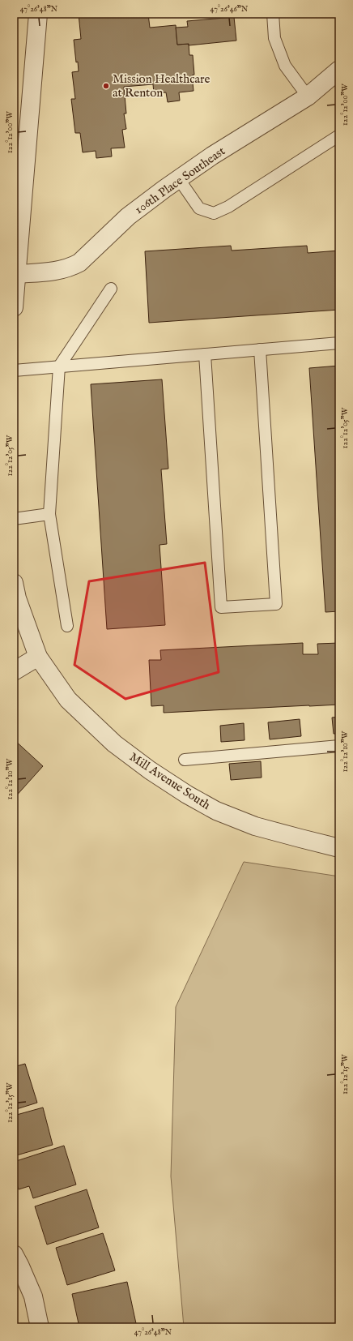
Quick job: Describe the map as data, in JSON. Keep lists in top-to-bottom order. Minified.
{"streets":{"street":["106th Place Southeast","Mill Avenue South"]},"places":["Mission Healthcare at Renton"],"coordinates":["47°26'48\"N","47°26'46\"N","122°12'00\"W","122°12'05\"W","122°12'10\"W","122°12'15\"W"]}
